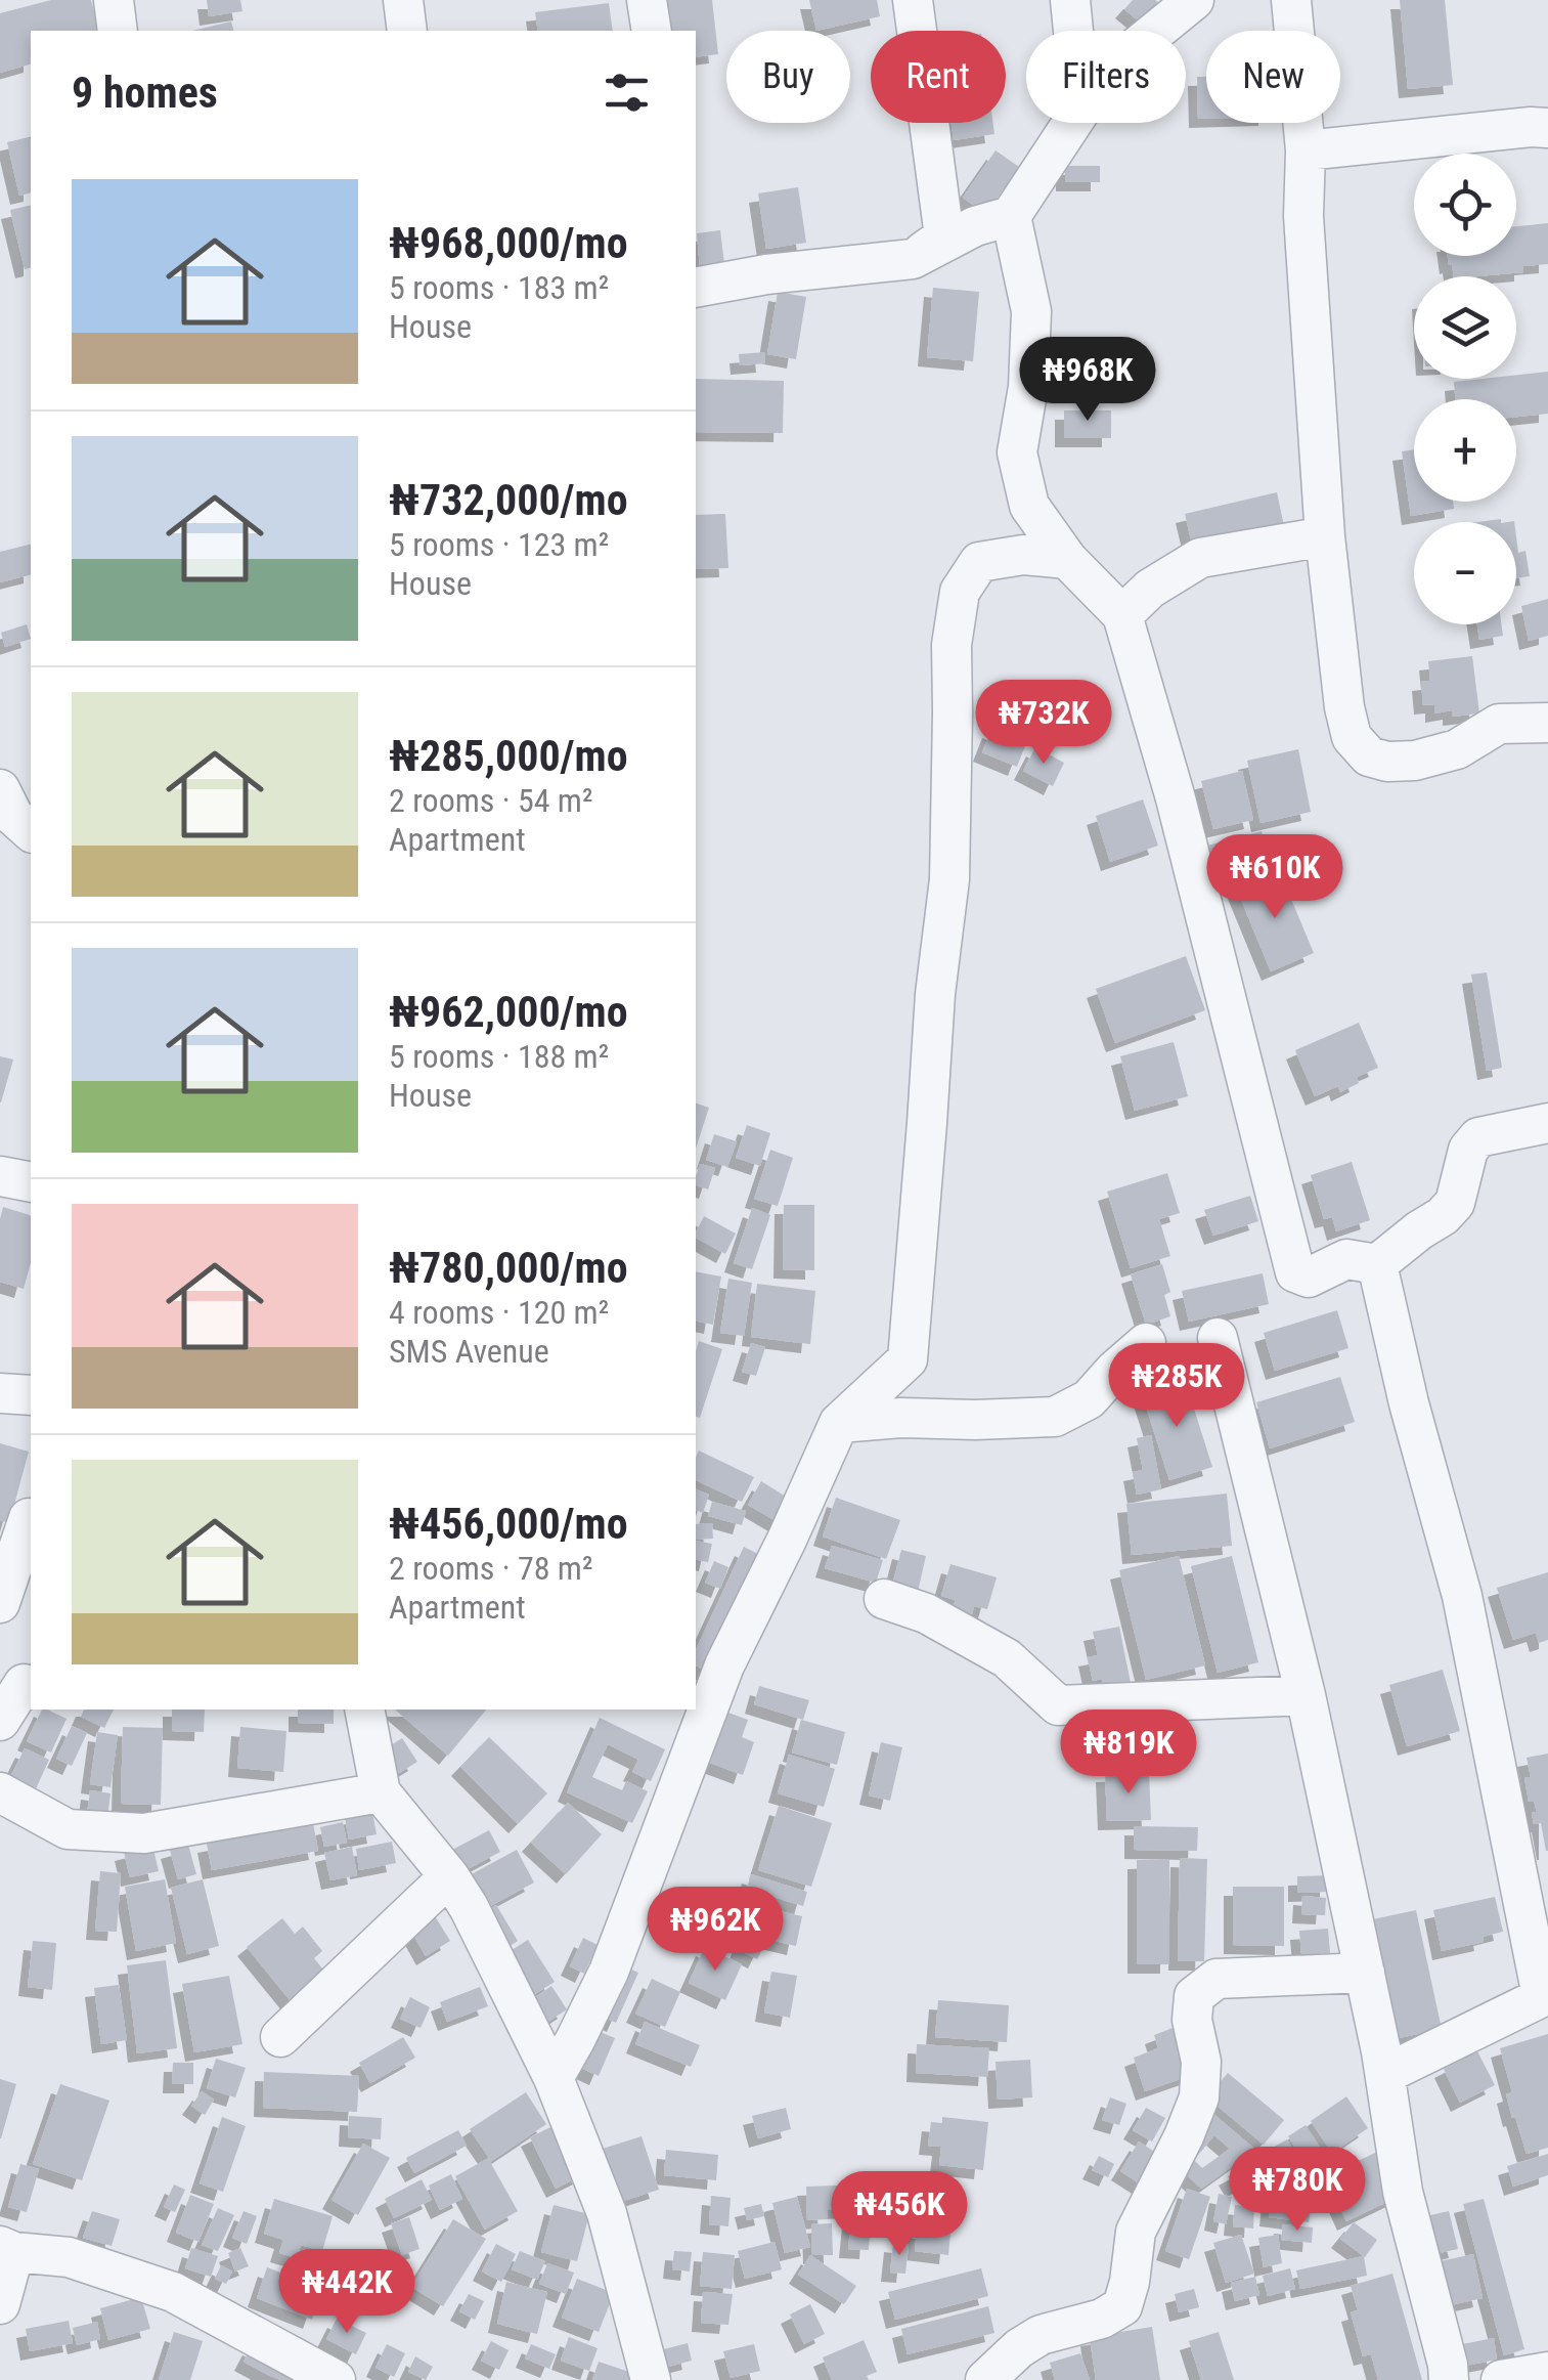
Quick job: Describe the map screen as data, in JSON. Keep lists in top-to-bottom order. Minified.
{"page":{"chip":["Buy","Rent","Filters","New"],"heading":"9 homes","map_buttons":["+","−"],"list":[{"name":"₦968,000/mo","note":"5 rooms · 183 m² · House"},{"name":"₦732,000/mo","note":"5 rooms · 123 m² · House"},{"name":"₦285,000/mo","note":"2 rooms · 54 m² · Apartment"},{"name":"₦962,000/mo","note":"5 rooms · 188 m² · House"},{"name":"₦780,000/mo","note":"4 rooms · 120 m² · SMS Avenue"},{"name":"₦456,000/mo","note":"2 rooms · 78 m² · Apartment"}],"price":["₦968K","₦732K","₦610K","₦285K","₦819K","₦962K","₦780K","₦456K","₦442K"]}}
